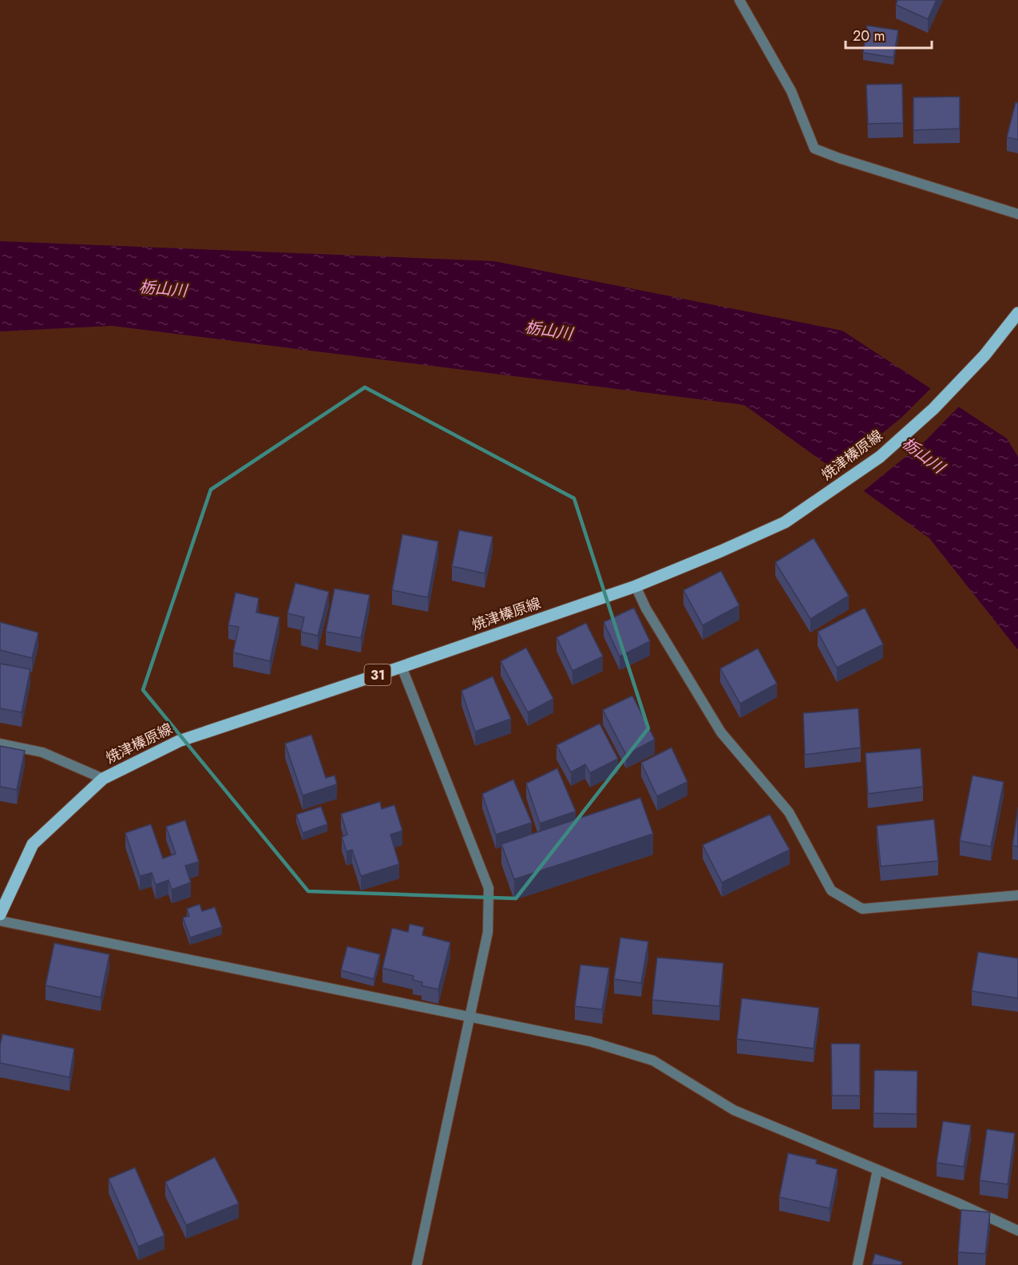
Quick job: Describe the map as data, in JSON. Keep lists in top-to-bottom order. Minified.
{"streets":{"main road":["焼津榛原線","31"]},"water":["栃山川"],"scale_bar":"20 m"}
